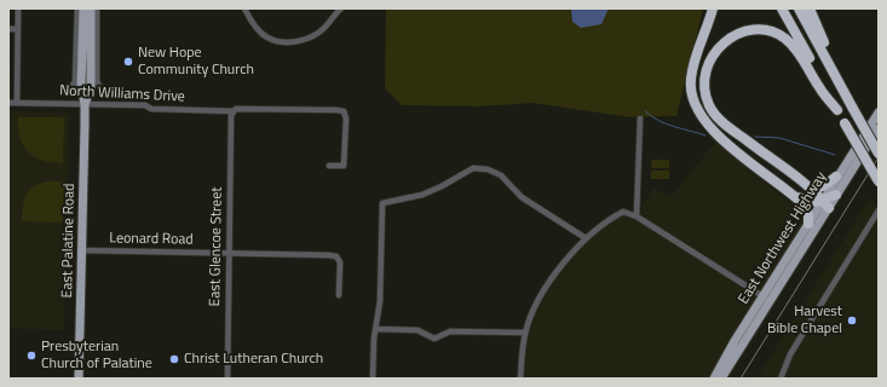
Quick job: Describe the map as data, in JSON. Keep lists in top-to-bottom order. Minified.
{"streets":{"main road":["East Northwest Highway","East Palatine Road"],"street":["North Williams Drive","Leonard Road","East Glencoe Street"]},"crossings":[["North Williams Drive","East Palatine Road"],["North Williams Drive","East Glencoe Street"],["Leonard Road","East Palatine Road"],["Leonard Road","East Glencoe Street"]],"places":["New Hope Community Church","Harvest Bible Chapel","Presbyterian Church of Palatine","Christ Lutheran Church"]}
